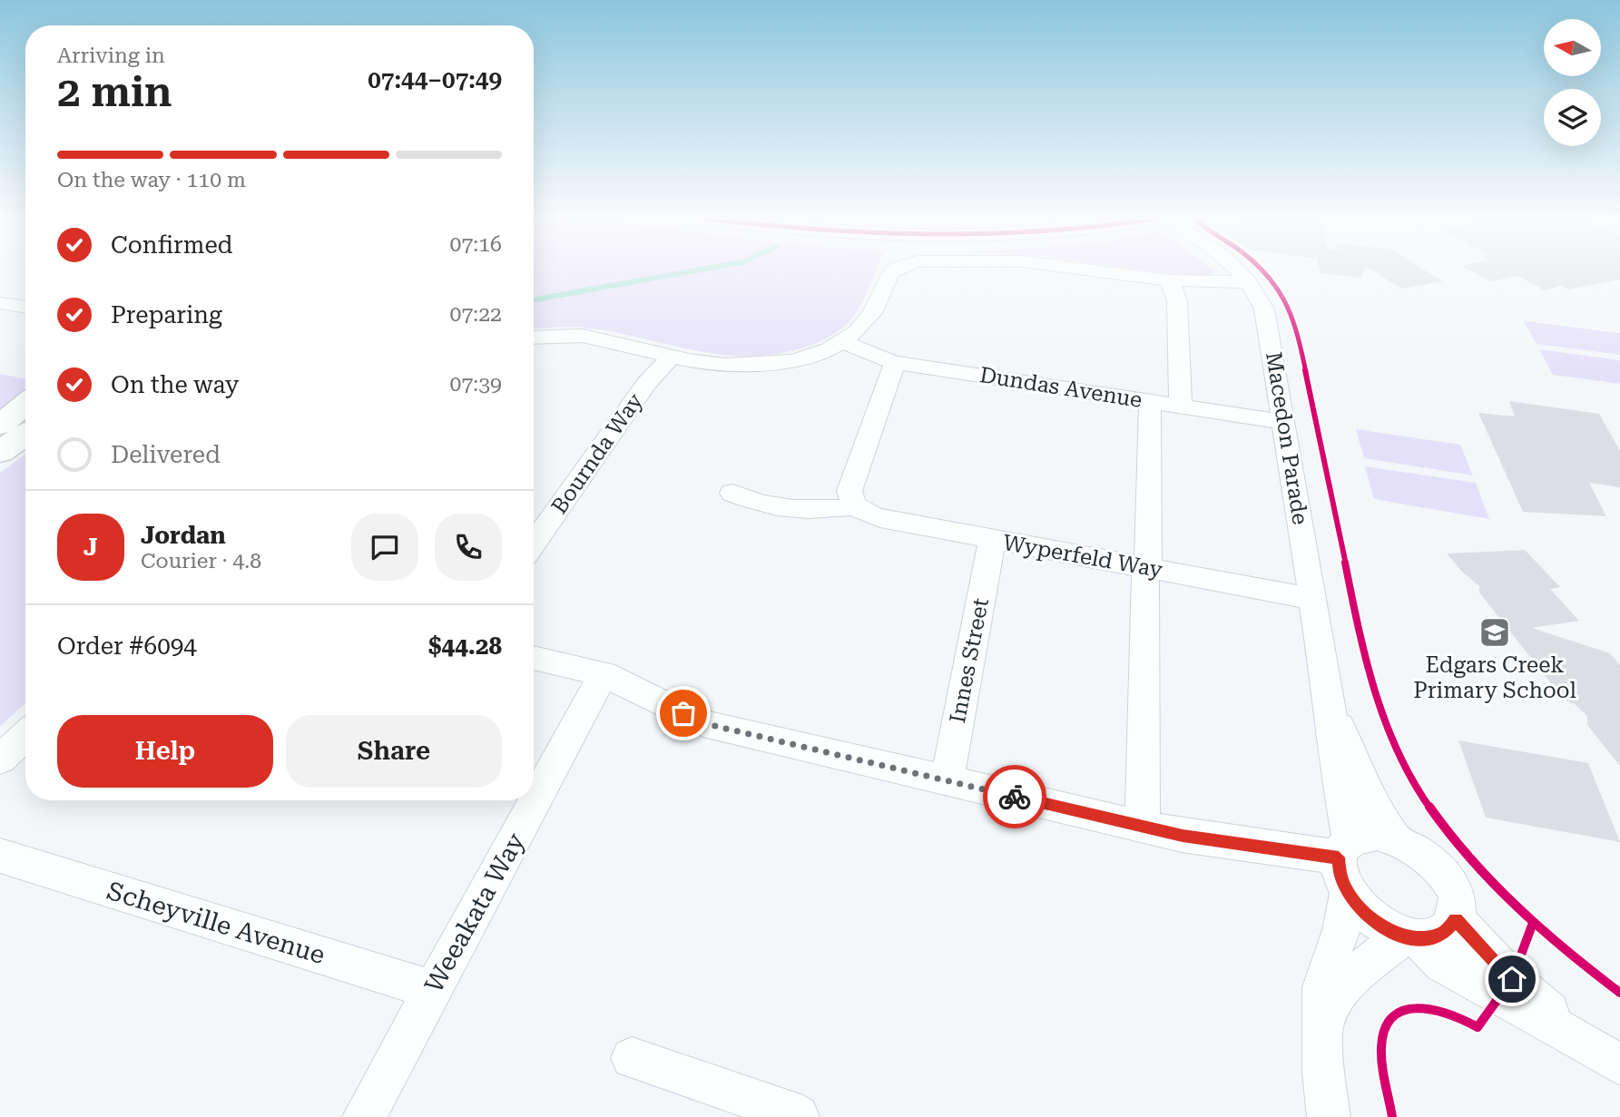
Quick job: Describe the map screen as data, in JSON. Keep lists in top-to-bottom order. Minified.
{"streets":{"street":["Dundas Avenue","Macedon Parade","Bournda Way","Wyperfeld Way","Innes Street","Weeakata Way","Scheyville Avenue"]},"crossings":[["Dundas Avenue","Macedon Parade"],["Macedon Parade","Wyperfeld Way"],["Wyperfeld Way","Innes Street"],["Weeakata Way","Scheyville Avenue"]],"places":{"school or university":["Edgars Creek Primary School"]},"north":"left","page":{"heading":["2 min","Arriving in","07:44–07:49"],"panel":["Jordan","Courier · 4.8","Order #6094","$44.28"],"bar":"On the way · 110 m","list":[["Confirmed","07:16"],["Preparing","07:22"],["On the way","07:39"],"Delivered"],"round":"J","buttons":["Help","Share"]}}
